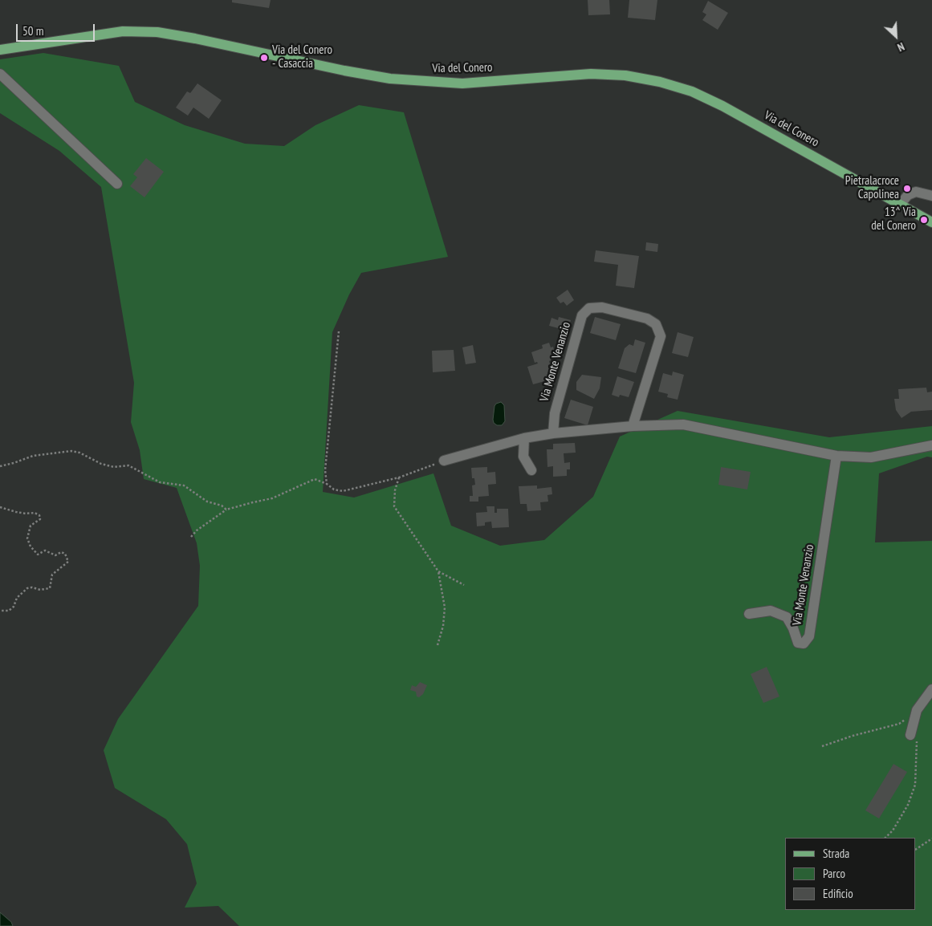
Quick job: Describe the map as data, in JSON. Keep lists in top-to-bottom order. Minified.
{"streets":{"main road":["Via del Conero"],"street":["Via Monte Venanzio"]},"places":["Via del Conero - Casaccia","Pietralacroce Capolinea","13^ Via del Conero"],"legend":["Strada","Parco","Edificio"],"scale_bar":"50 m","north":"bottom right"}
